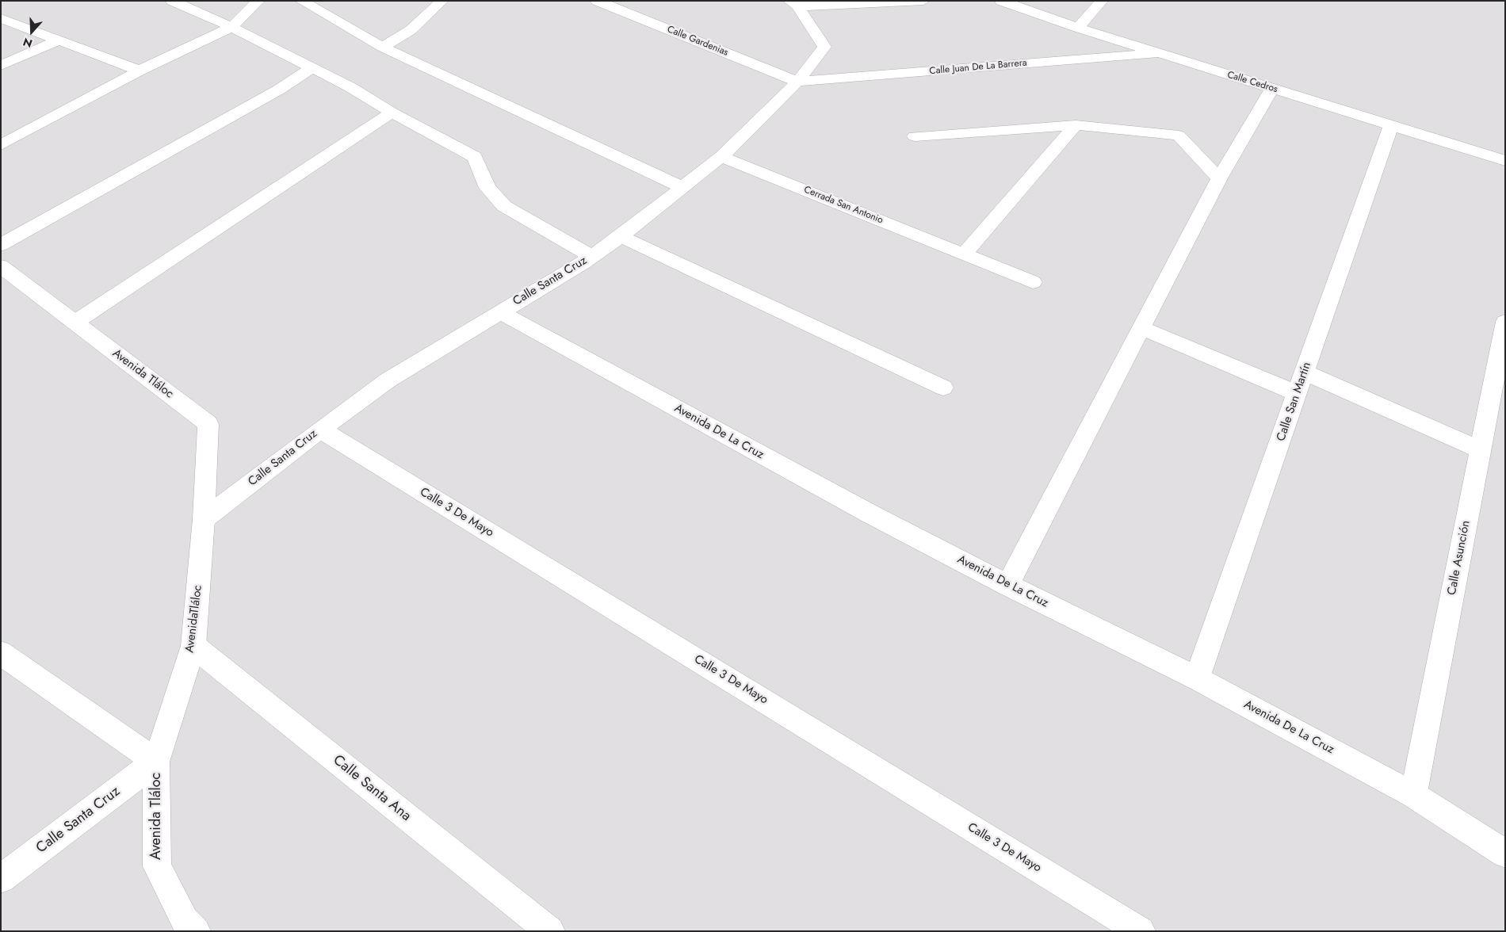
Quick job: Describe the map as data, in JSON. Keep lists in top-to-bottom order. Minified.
{"streets":{"street":["Calle Gardenias","Calle Juan De La Barrera","Calle Cedros","Cerrada San Antonio","Calle Santa Cruz","Avenida Tláloc","Calle San Martín","Avenida De La Cruz","Calle 3 De Mayo","Calle Asunción","AvenidaTláloc","Calle Santa Ana"]},"crossings":[["Calle Gardenias","Calle Juan De La Barrera"],["Calle Gardenias","Calle Santa Cruz"],["Calle Juan De La Barrera","Calle Cedros"],["Calle Juan De La Barrera","Calle Santa Cruz"],["Calle Cedros","Calle San Martín"],["Cerrada San Antonio","Calle Santa Cruz"],["Calle Santa Cruz","Avenida Tláloc"],["Calle Santa Cruz","Avenida De La Cruz"],["Calle Santa Cruz","Calle 3 De Mayo"],["Calle Santa Cruz","AvenidaTláloc"],["Avenida Tláloc","AvenidaTláloc"],["Calle San Martín","Avenida De La Cruz"],["Avenida De La Cruz","Calle Asunción"],["AvenidaTláloc","Calle Santa Ana"]],"north":"bottom"}
